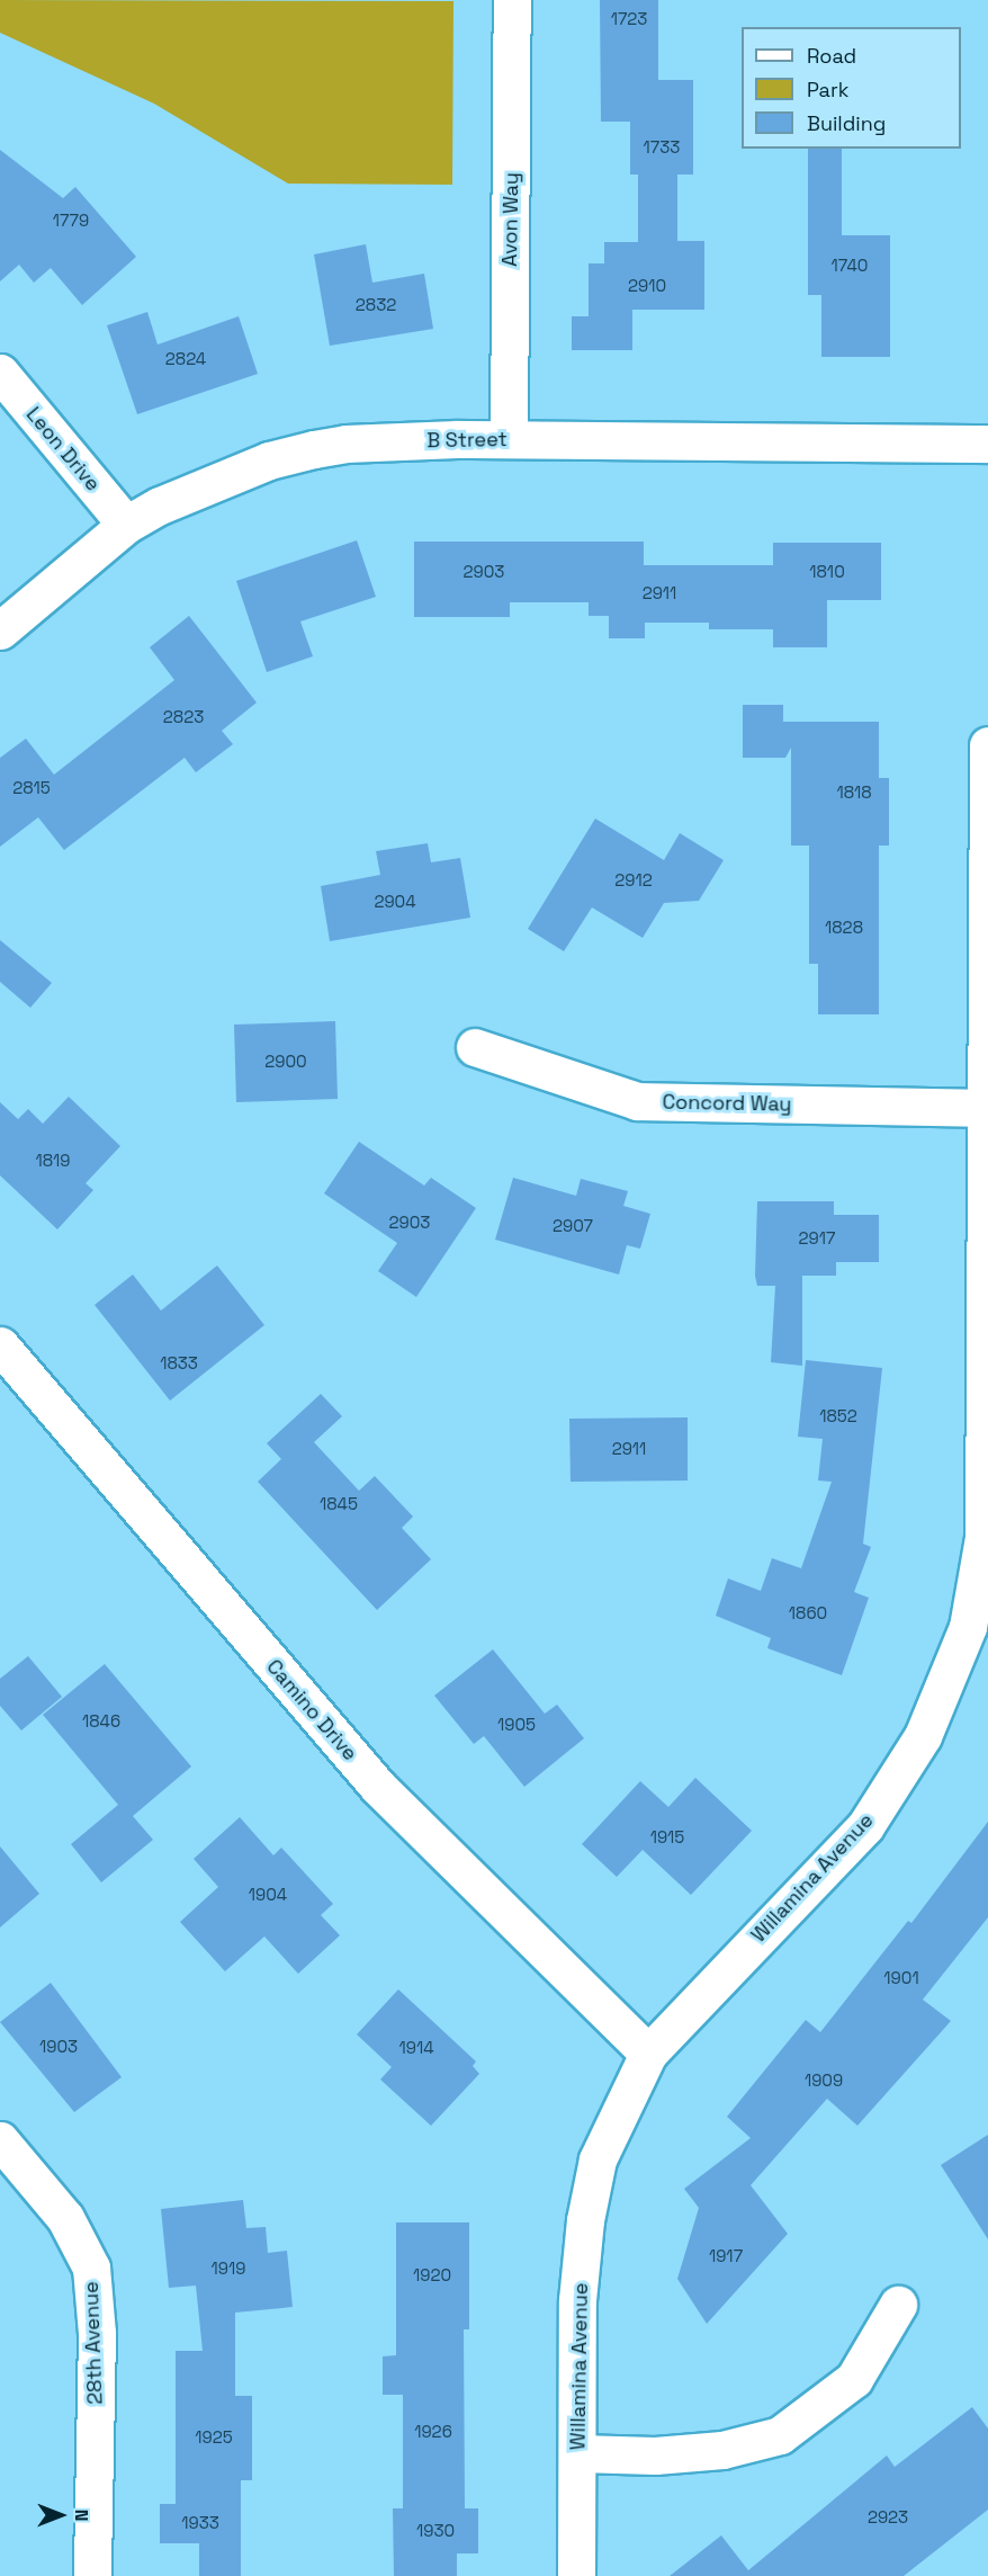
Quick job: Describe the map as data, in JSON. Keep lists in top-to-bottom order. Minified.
{"streets":{"street":["Avon Way","B Street","Leon Drive","Concord Way","Camino Drive","Willamina Avenue","28th Avenue"]},"crossings":[["Avon Way","B Street"],["B Street","Leon Drive"],["Concord Way","Willamina Avenue"],["Camino Drive","Willamina Avenue"]],"house_numbers":["1723","1733","1779","1740","2910","2832","2824","2903","1810","2911","2823","2815","1818","2912","2904","1828","2900","1819","2903","2907","2917","1833","1852","2911","1845","1860","1846","1905","1915","1904","1901","1903","1914","1909","1917","1919","1920","1926","1925","2923","1933","1930"],"legend":["Road","Park","Building"],"north":"right"}
